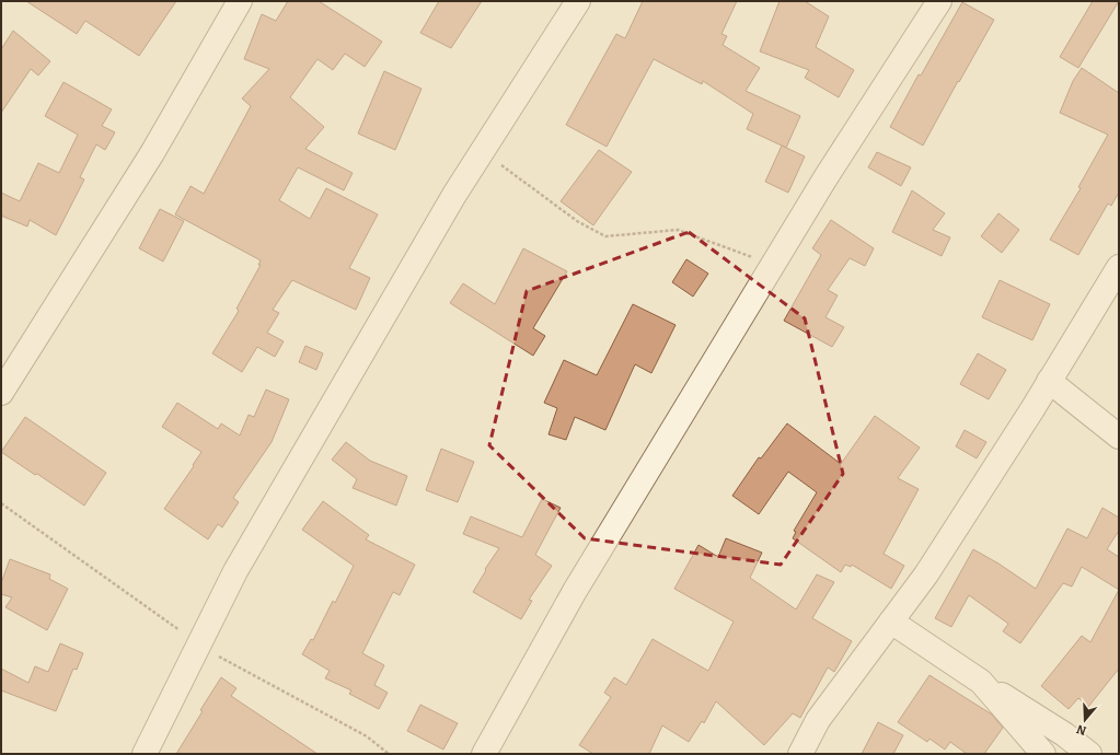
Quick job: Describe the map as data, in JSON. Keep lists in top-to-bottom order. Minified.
{"north":"bottom"}
